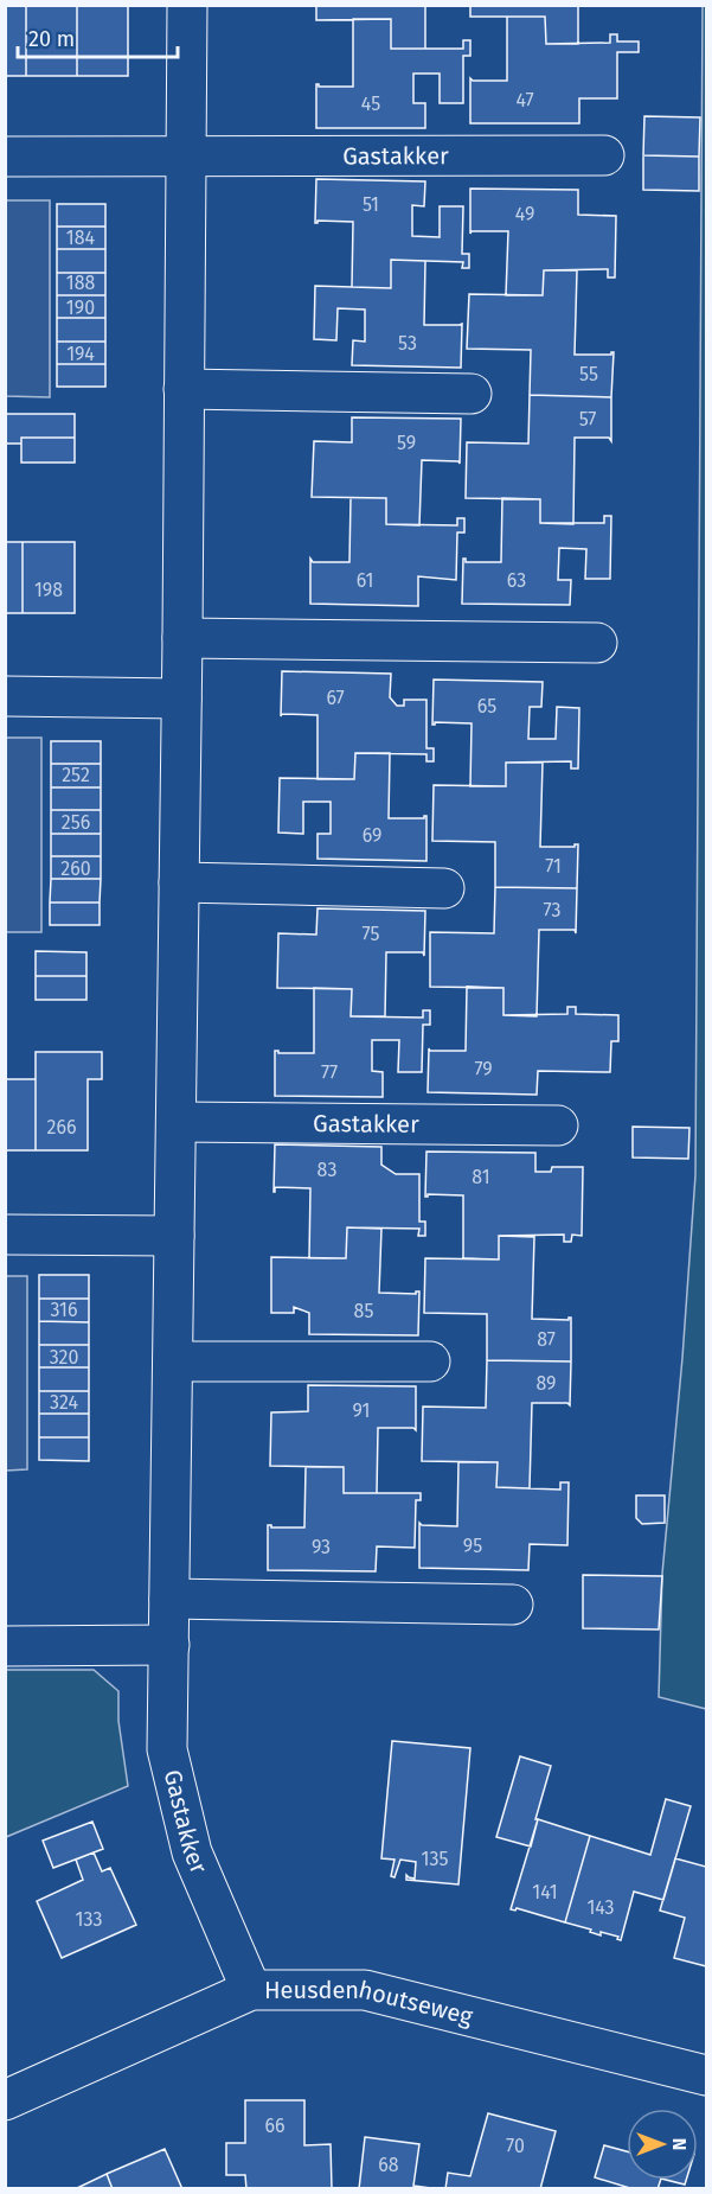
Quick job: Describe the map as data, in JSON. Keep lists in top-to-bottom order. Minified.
{"streets":{"street":["Gastakker","Heusdenhoutseweg"]},"crossings":[["Gastakker","Heusdenhoutseweg"]],"house_numbers":["47","45","51","49","184","188","190","53","194","55","57","59","61","63","198","67","65","252","256","69","71","260","73","75","79","77","266","83","81","316","85","87","320","89","324","91","95","93","135","141","143","133","66","70","68"],"scale_bar":"20 m","north":"right"}
